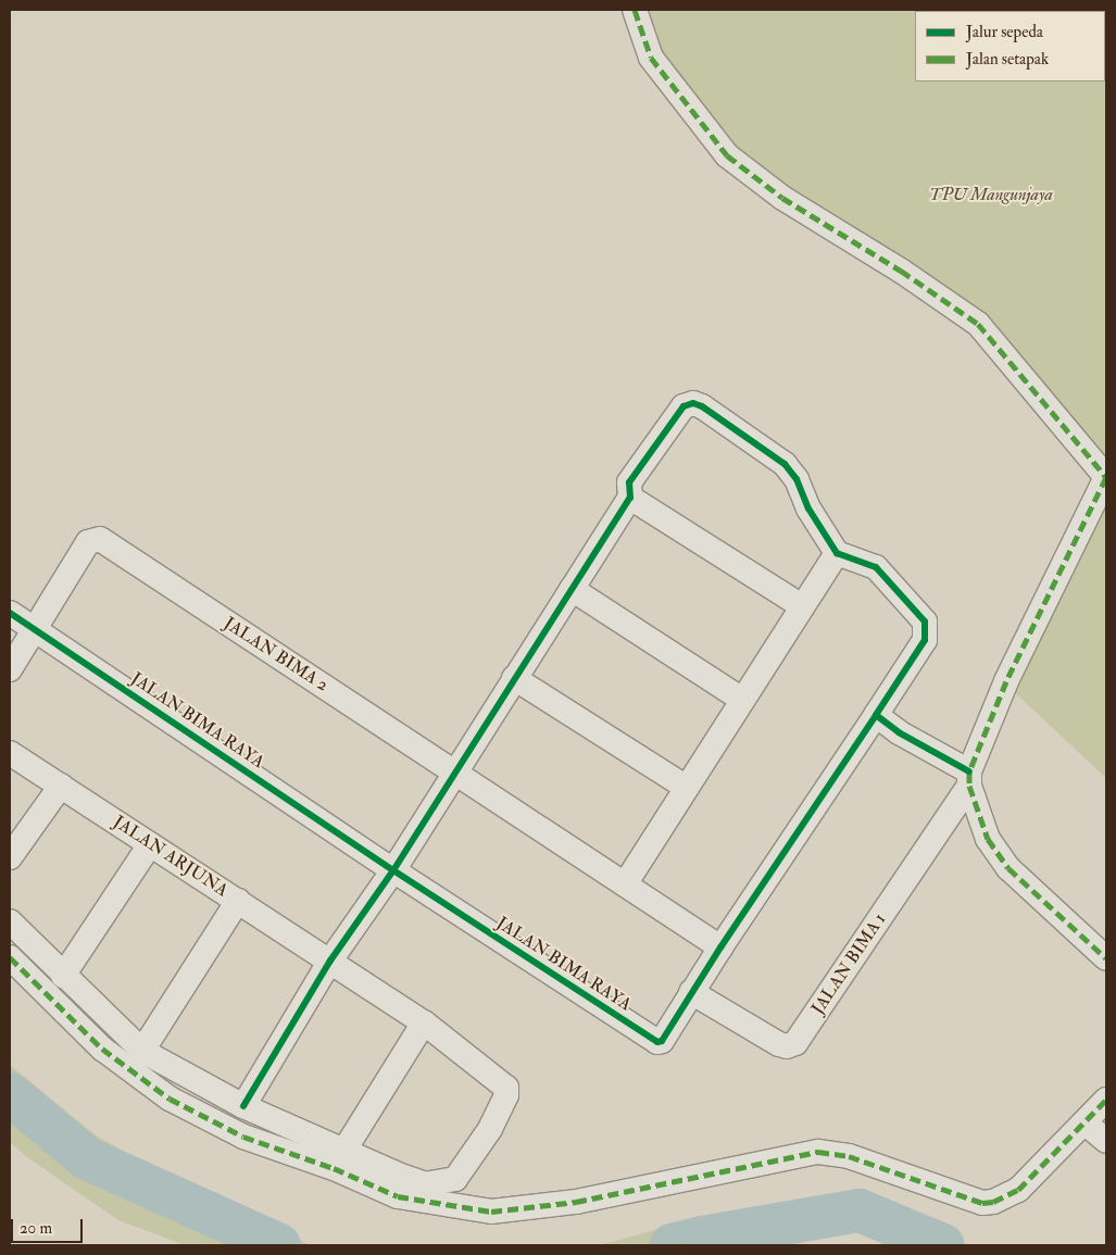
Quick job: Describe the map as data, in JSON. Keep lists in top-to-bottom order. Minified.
{"streets":{"street":["JALAN BIMA 2","JALAN BIMA RAYA","JALAN ARJUNA","JALAN BIMA 1"]},"crossings":[["JALAN BIMA 2","JALAN BIMA RAYA"],["JALAN BIMA RAYA","JALAN BIMA 1"]],"parks":["TPU Mangunjaya"],"legend":["Jalur sepeda","Jalan setapak"],"scale_bar":"20 m"}
